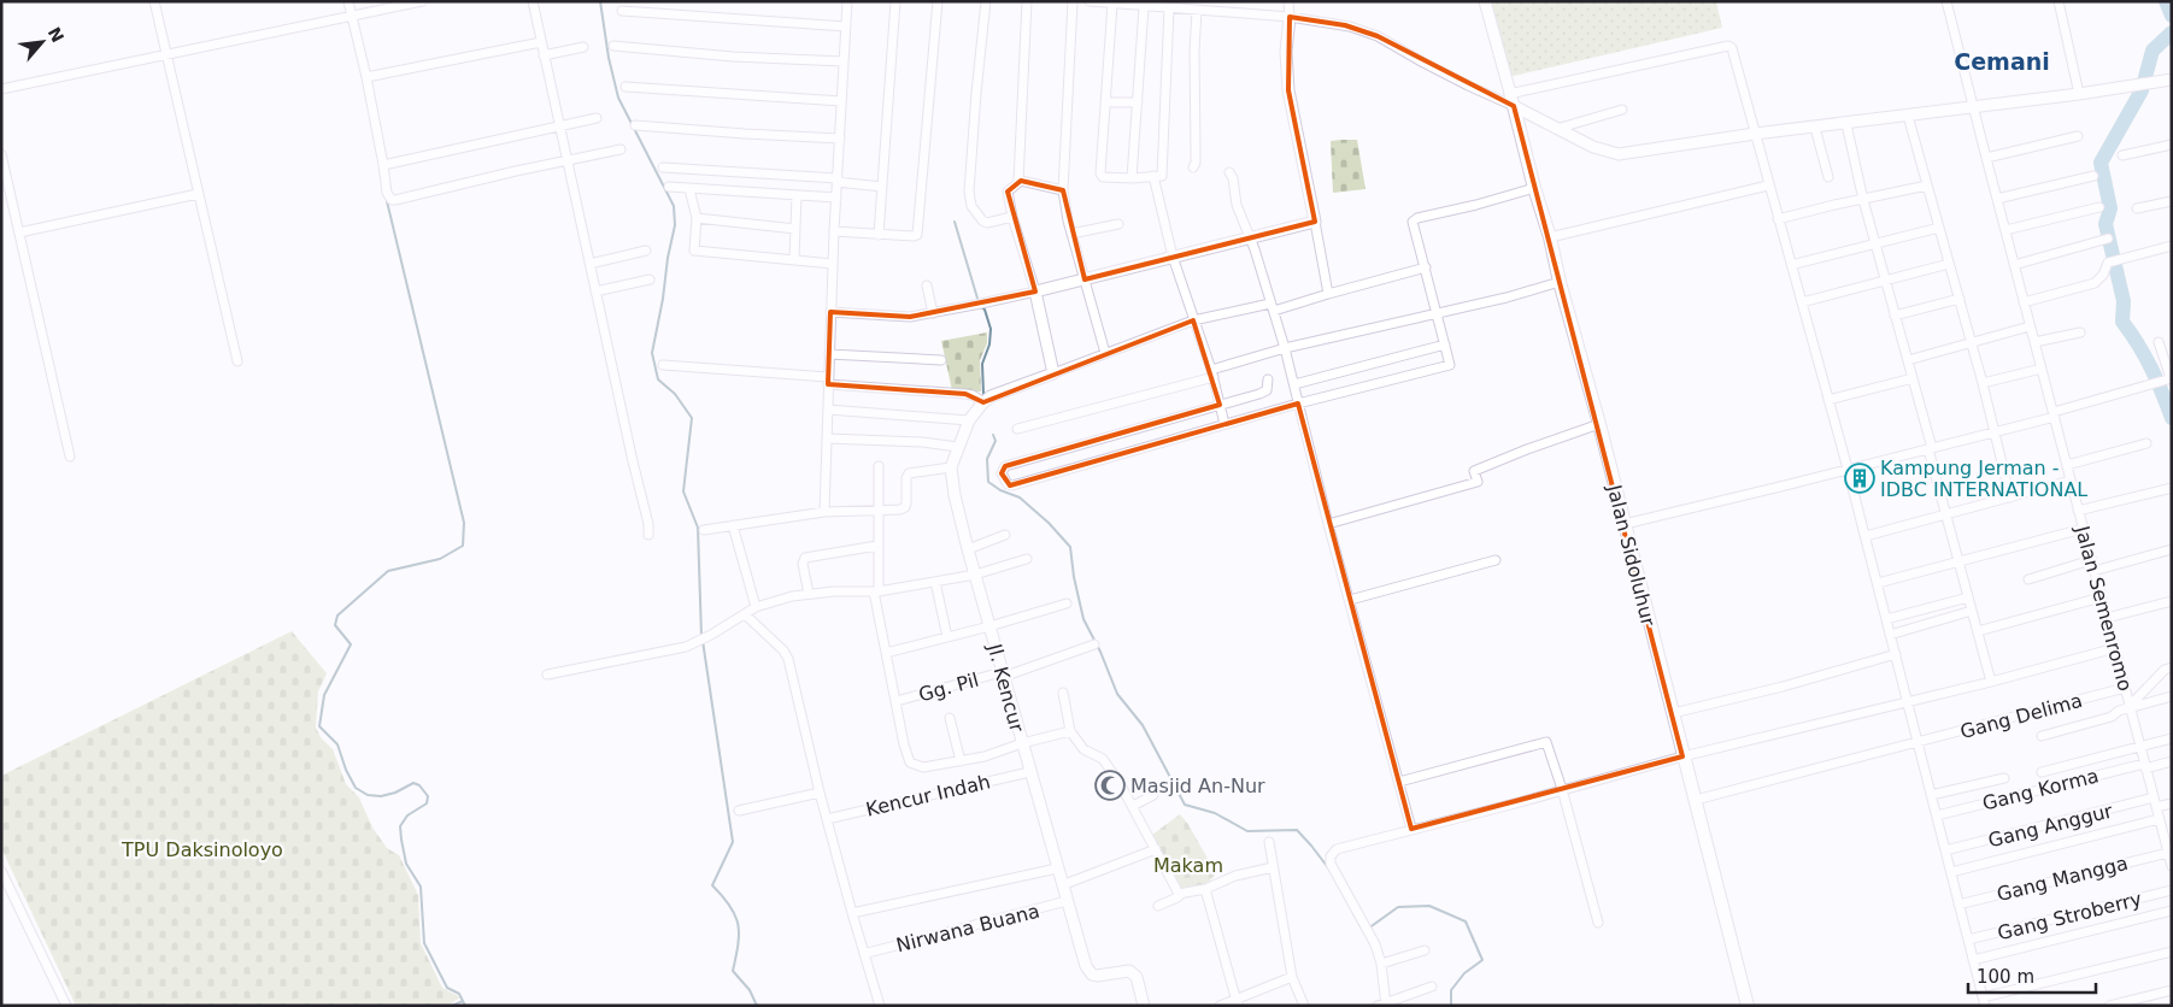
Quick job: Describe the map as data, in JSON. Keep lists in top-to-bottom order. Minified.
{"streets":{"main road":["Jalan Sidoluhur"],"street":["Jalan Semenromo","Gg. Pil","Jl. Kencur","Gang Delima","Gang Korma","Kencur Indah","Gang Anggur","Gang Mangga","Gang Stroberry","Nirwana Buana"]},"crossings":[["Jalan Sidoluhur","Gang Delima"],["Jalan Semenromo","Gang Delima"],["Jalan Semenromo","Gang Korma"],["Jalan Semenromo","Gang Anggur"],["Jalan Semenromo","Gang Mangga"],["Gg. Pil","Jl. Kencur"],["Jl. Kencur","Kencur Indah"],["Jl. Kencur","Nirwana Buana"]],"districts":["Cemani"],"parks":["TPU Daksinoloyo","Makam"],"places":{"building":["Kampung Jerman - IDBC INTERNATIONAL"],"mosque":["Masjid An-Nur"]},"scale_bar":"100 m","north":"top right"}
